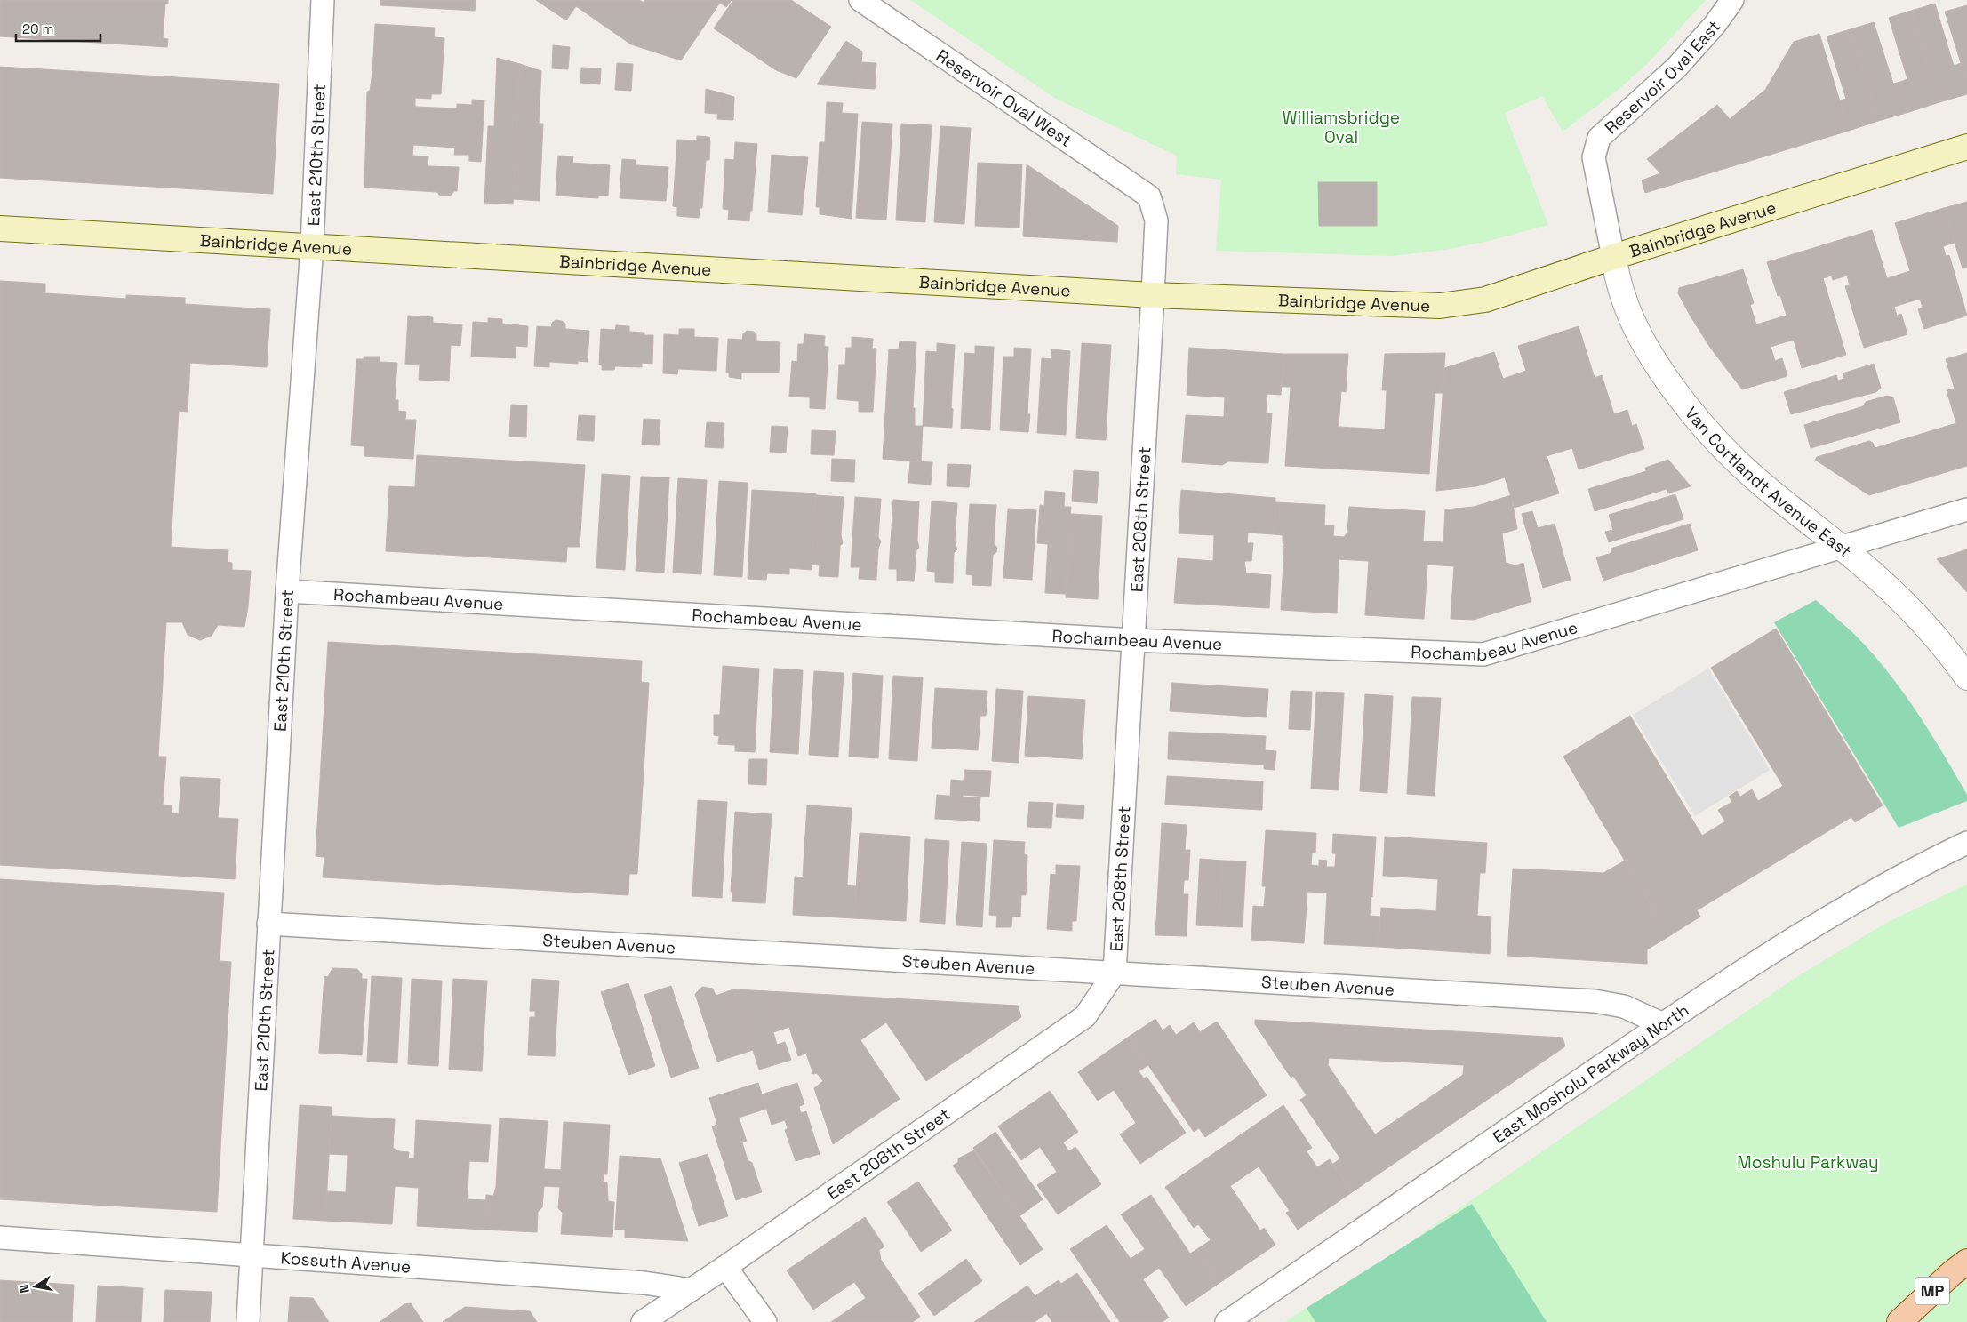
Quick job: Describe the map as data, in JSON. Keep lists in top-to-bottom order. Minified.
{"streets":{"main road":["Bainbridge Avenue","MP"],"street":["Reservoir Oval East","Reservoir Oval West","East 210th Street","Van Cortlandt Avenue East","East 208th Street","Rochambeau Avenue","Steuben Avenue","East Mosholu Parkway North","Kossuth Avenue"]},"crossings":[["Reservoir Oval East","Bainbridge Avenue"],["Reservoir Oval East","Van Cortlandt Avenue East"],["Reservoir Oval West","East 208th Street"],["East 210th Street","Bainbridge Avenue"],["East 210th Street","Rochambeau Avenue"],["East 210th Street","Steuben Avenue"],["East 210th Street","Kossuth Avenue"],["Bainbridge Avenue","Van Cortlandt Avenue East"],["Bainbridge Avenue","East 208th Street"],["Van Cortlandt Avenue East","Rochambeau Avenue"],["East 208th Street","Rochambeau Avenue"],["East 208th Street","Steuben Avenue"],["East 208th Street","Kossuth Avenue"],["Steuben Avenue","East Mosholu Parkway North"]],"parks":["Williamsbridge Oval","Moshulu Parkway"],"scale_bar":"20 m","north":"left"}
